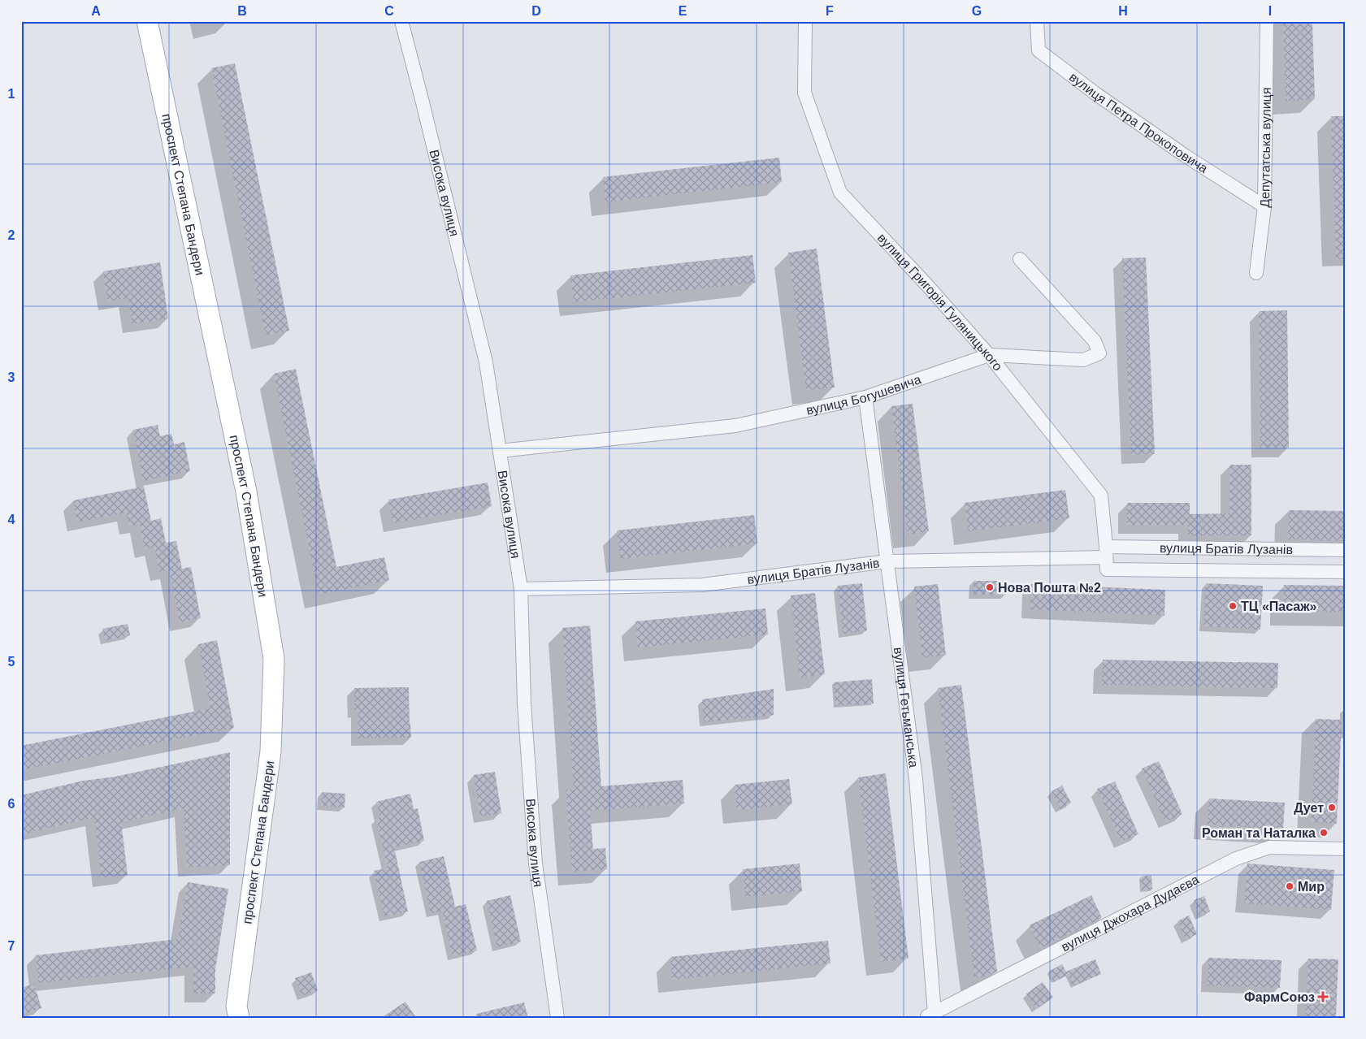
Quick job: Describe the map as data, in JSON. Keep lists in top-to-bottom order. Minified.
{"streets":{"main road":["проспект Степана Бандери"],"street":["вулиця Петра Прокоповича","Депутатська вулиця","Висока вулиця","вулиця Григорія Гуляницького","вулиця Богушевича","вулиця Братів Лузанів","вулиця Гетьманська","вулиця Джохара Дудаєва"]},"crossings":[["вулиця Петра Прокоповича","Депутатська вулиця"],["Висока вулиця","вулиця Богушевича"],["Висока вулиця","вулиця Братів Лузанів"],["вулиця Григорія Гуляницького","вулиця Богушевича"],["вулиця Григорія Гуляницького","вулиця Братів Лузанів"],["вулиця Богушевича","вулиця Гетьманська"],["вулиця Братів Лузанів","вулиця Гетьманська"],["вулиця Гетьманська","вулиця Джохара Дудаєва"]],"places":{"other":["Нова Пошта №2","ТЦ «Пасаж»","Дует","Роман та Наталка","Мир"],"health":["ФармСоюз"]},"grid":{"columns":["A","B","C","D","E","F","G","H","I"],"rows":["1","2","3","4","5","6","7"]}}
